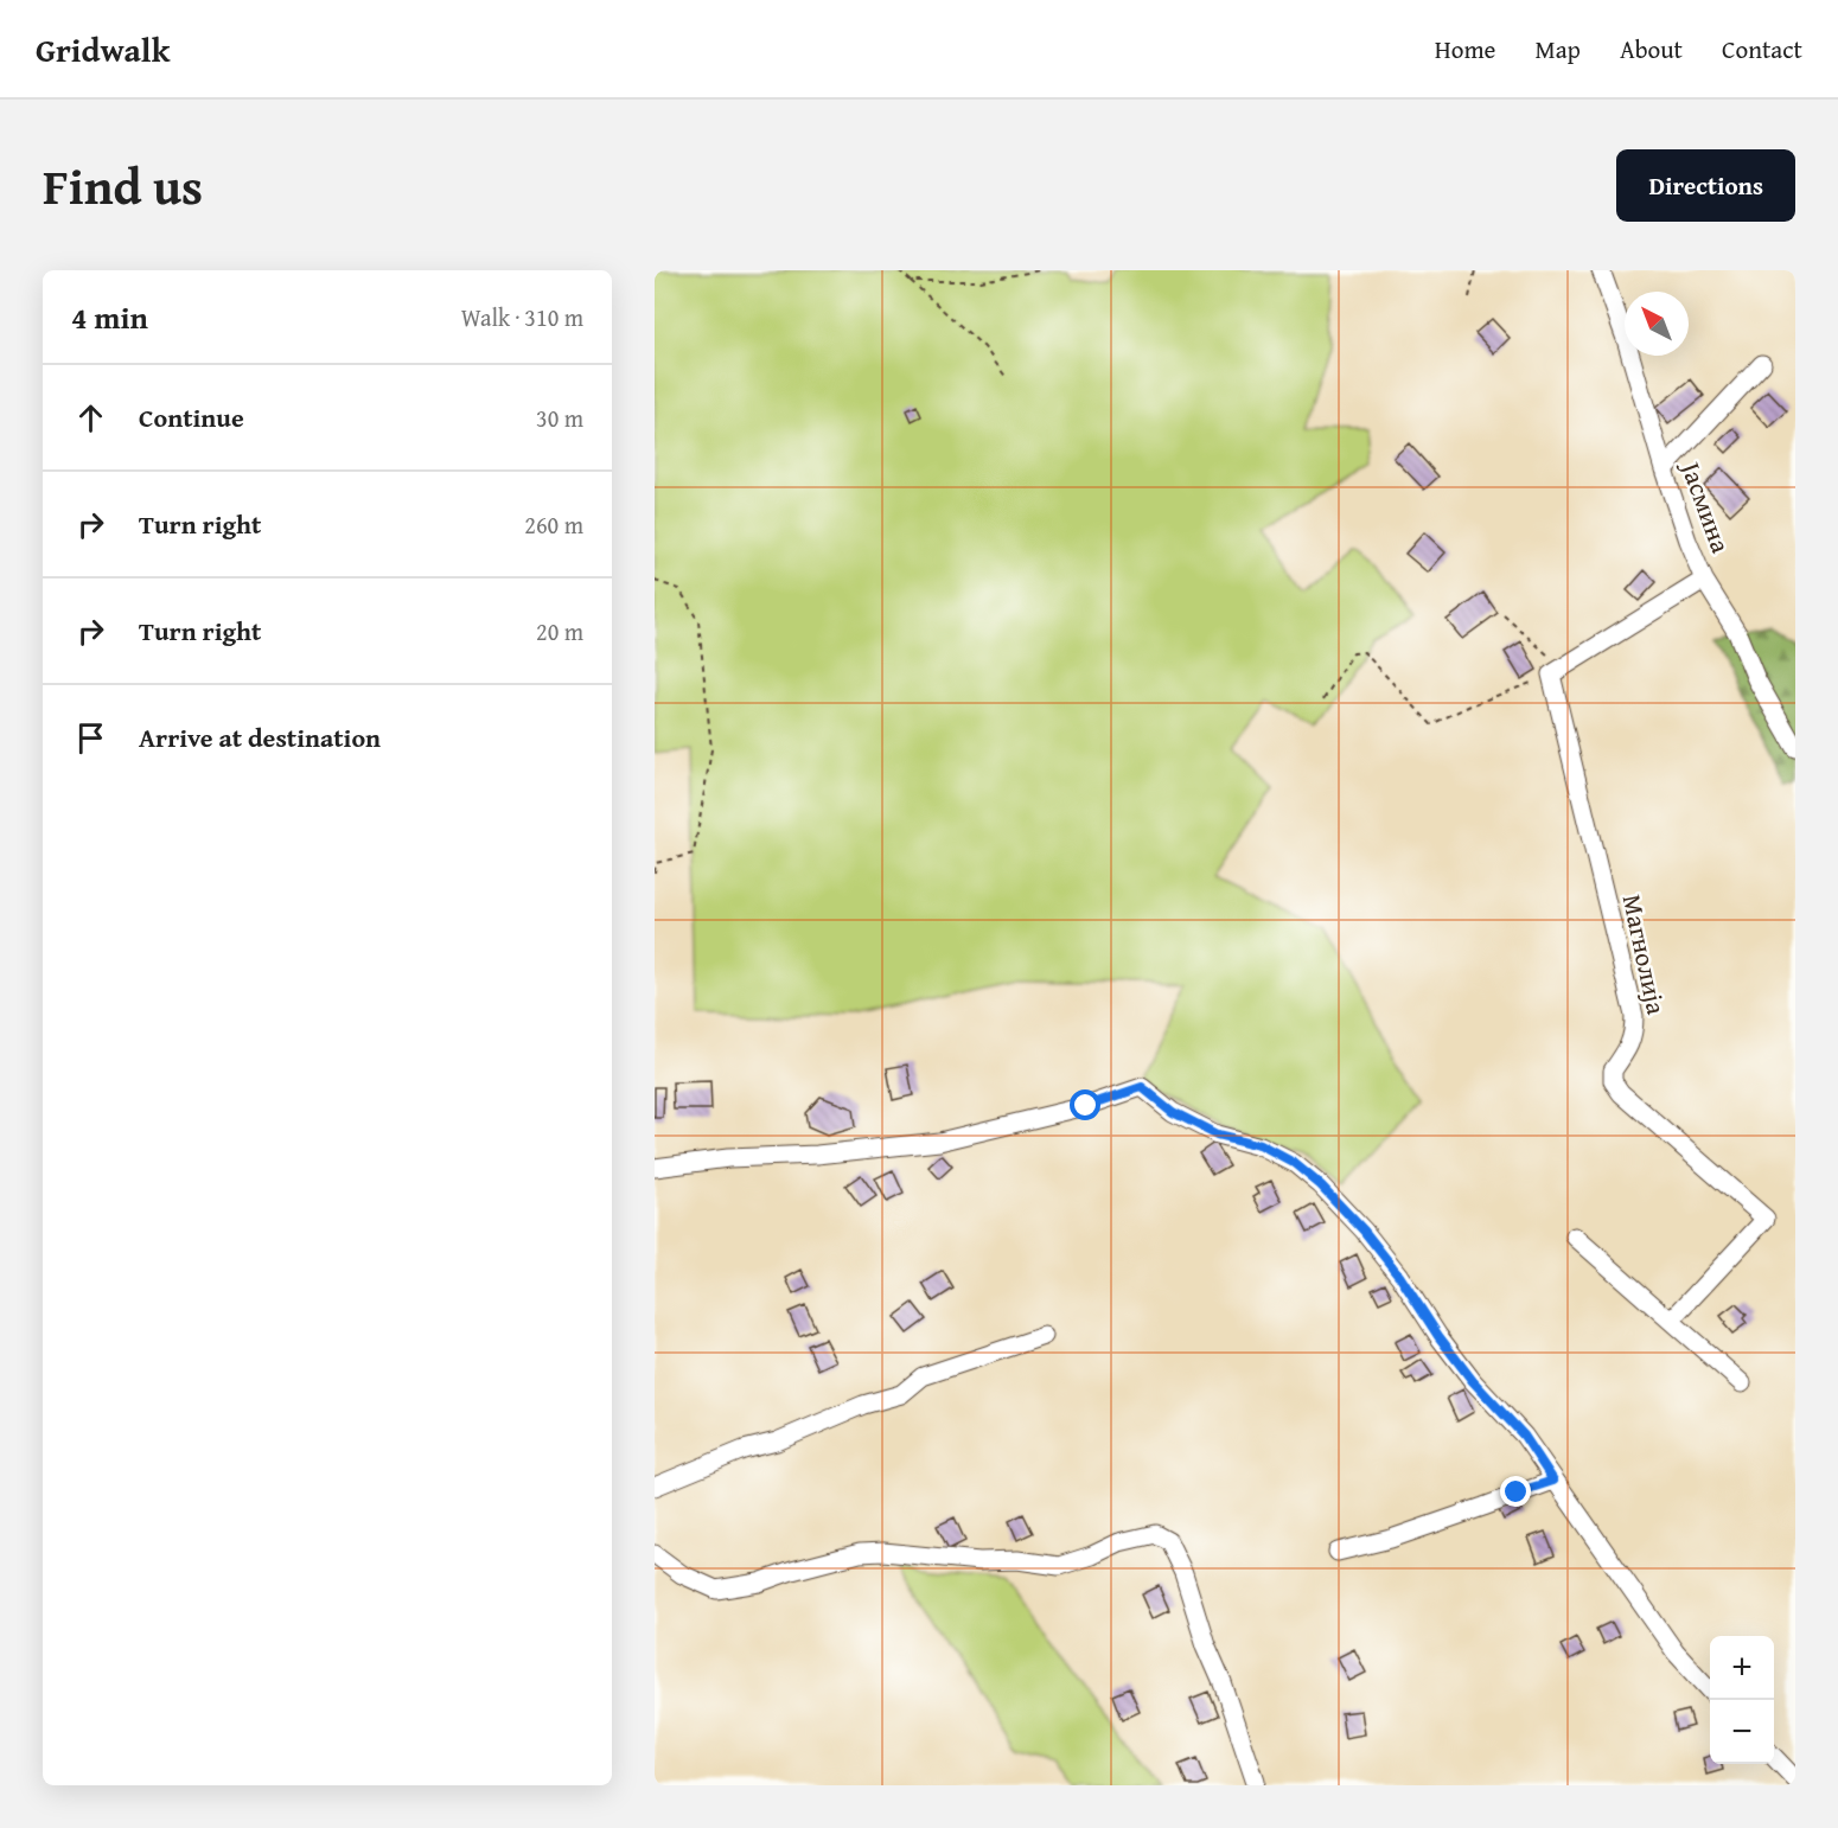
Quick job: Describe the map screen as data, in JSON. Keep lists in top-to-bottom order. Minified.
{"streets":{"street":["Јасмина","Магнолија"]},"north":"top left","page":{"header":"Gridwalk","nav":["Home","Map","About","Contact"],"title":"Find us","buttons":"Directions","heading":["4 min","Walk · 310 m"],"list":[["Continue","30 m"],["Turn right","260 m"],["Turn right","20 m"],"Arrive at destination"],"map_buttons":["+","−"]}}
